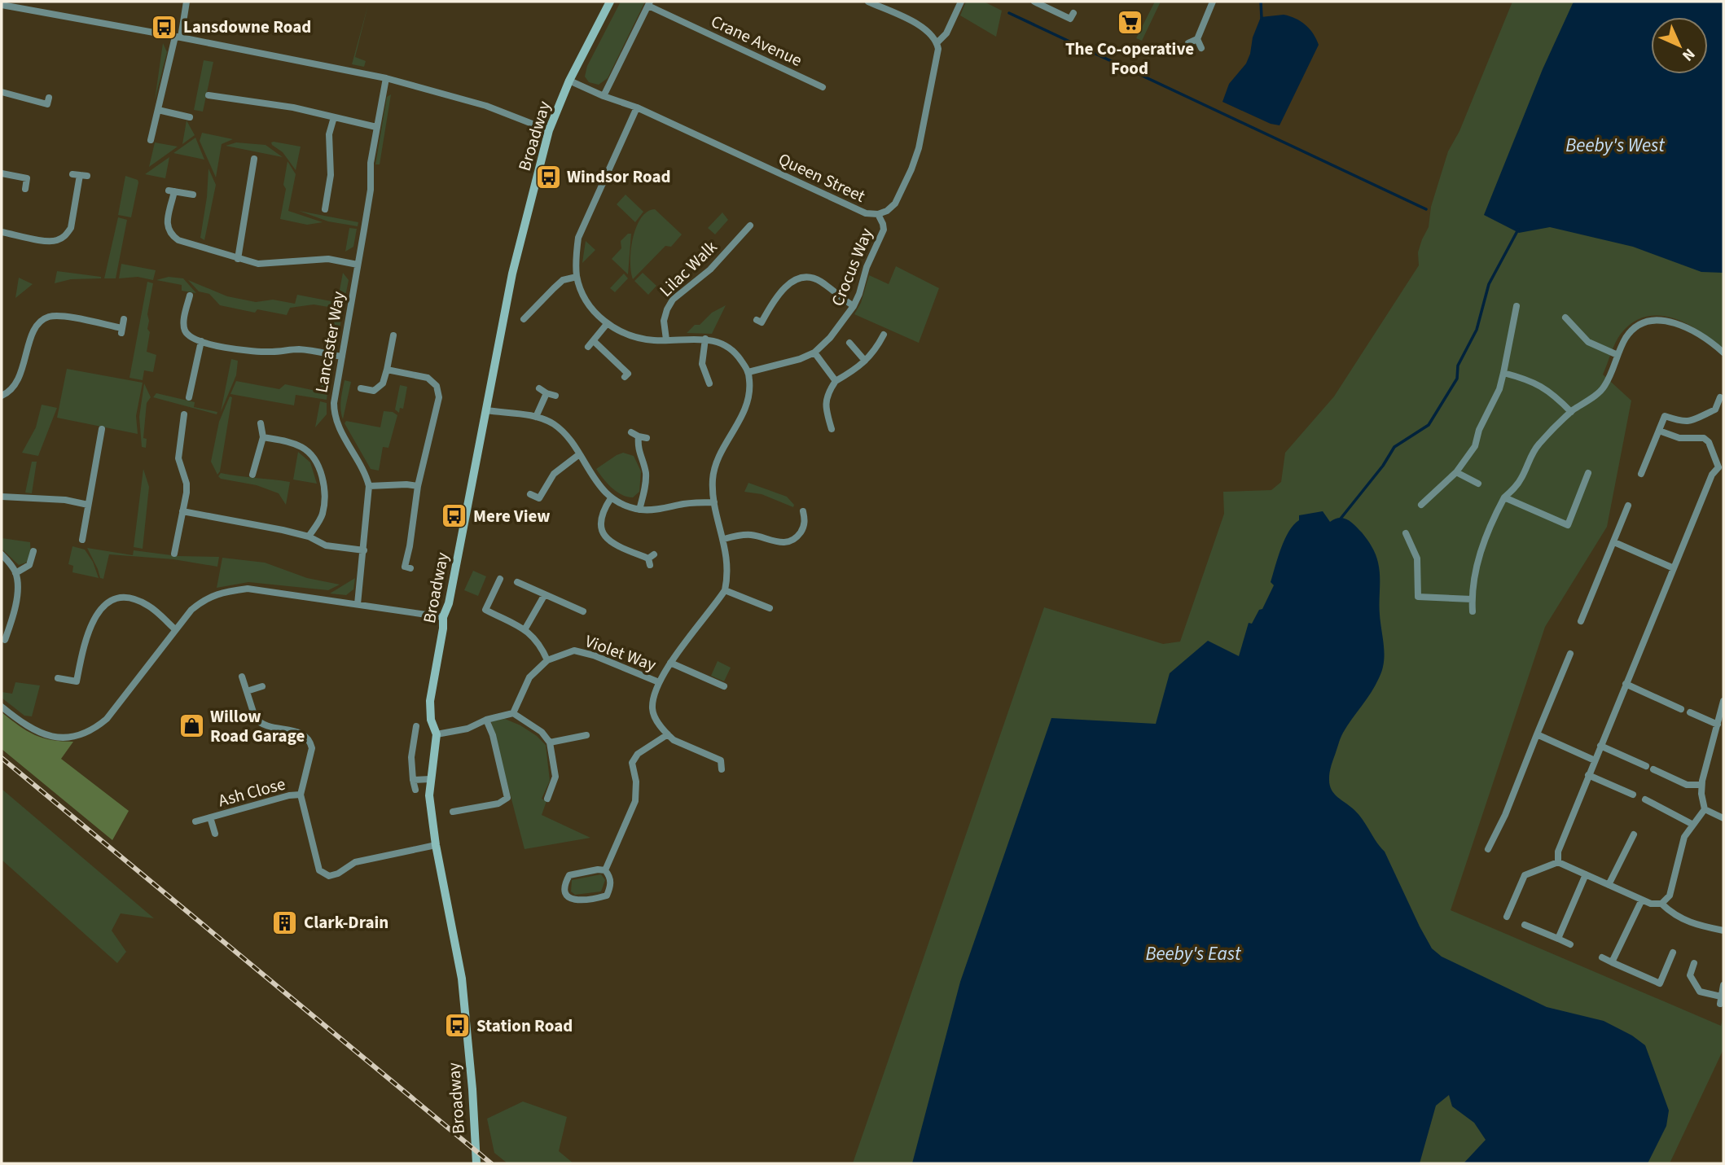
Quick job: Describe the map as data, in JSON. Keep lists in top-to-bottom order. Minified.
{"streets":{"main road":["Broadway"],"street":["Crane Avenue","Queen Street","Crocus Way","Lilac Walk","Lancaster Way","Violet Way","Ash Close"]},"crossings":[["Broadway","Queen Street"],["Queen Street","Crocus Way"]],"water":["Beeby's West","Beeby's East"],"places":{"supermarket":["The Co-operative Food"],"bus stop":["Lansdowne Road","Windsor Road","Mere View","Station Road"],"shop":["Willow Road Garage"],"building":["Clark-Drain"]},"north":"bottom right"}
